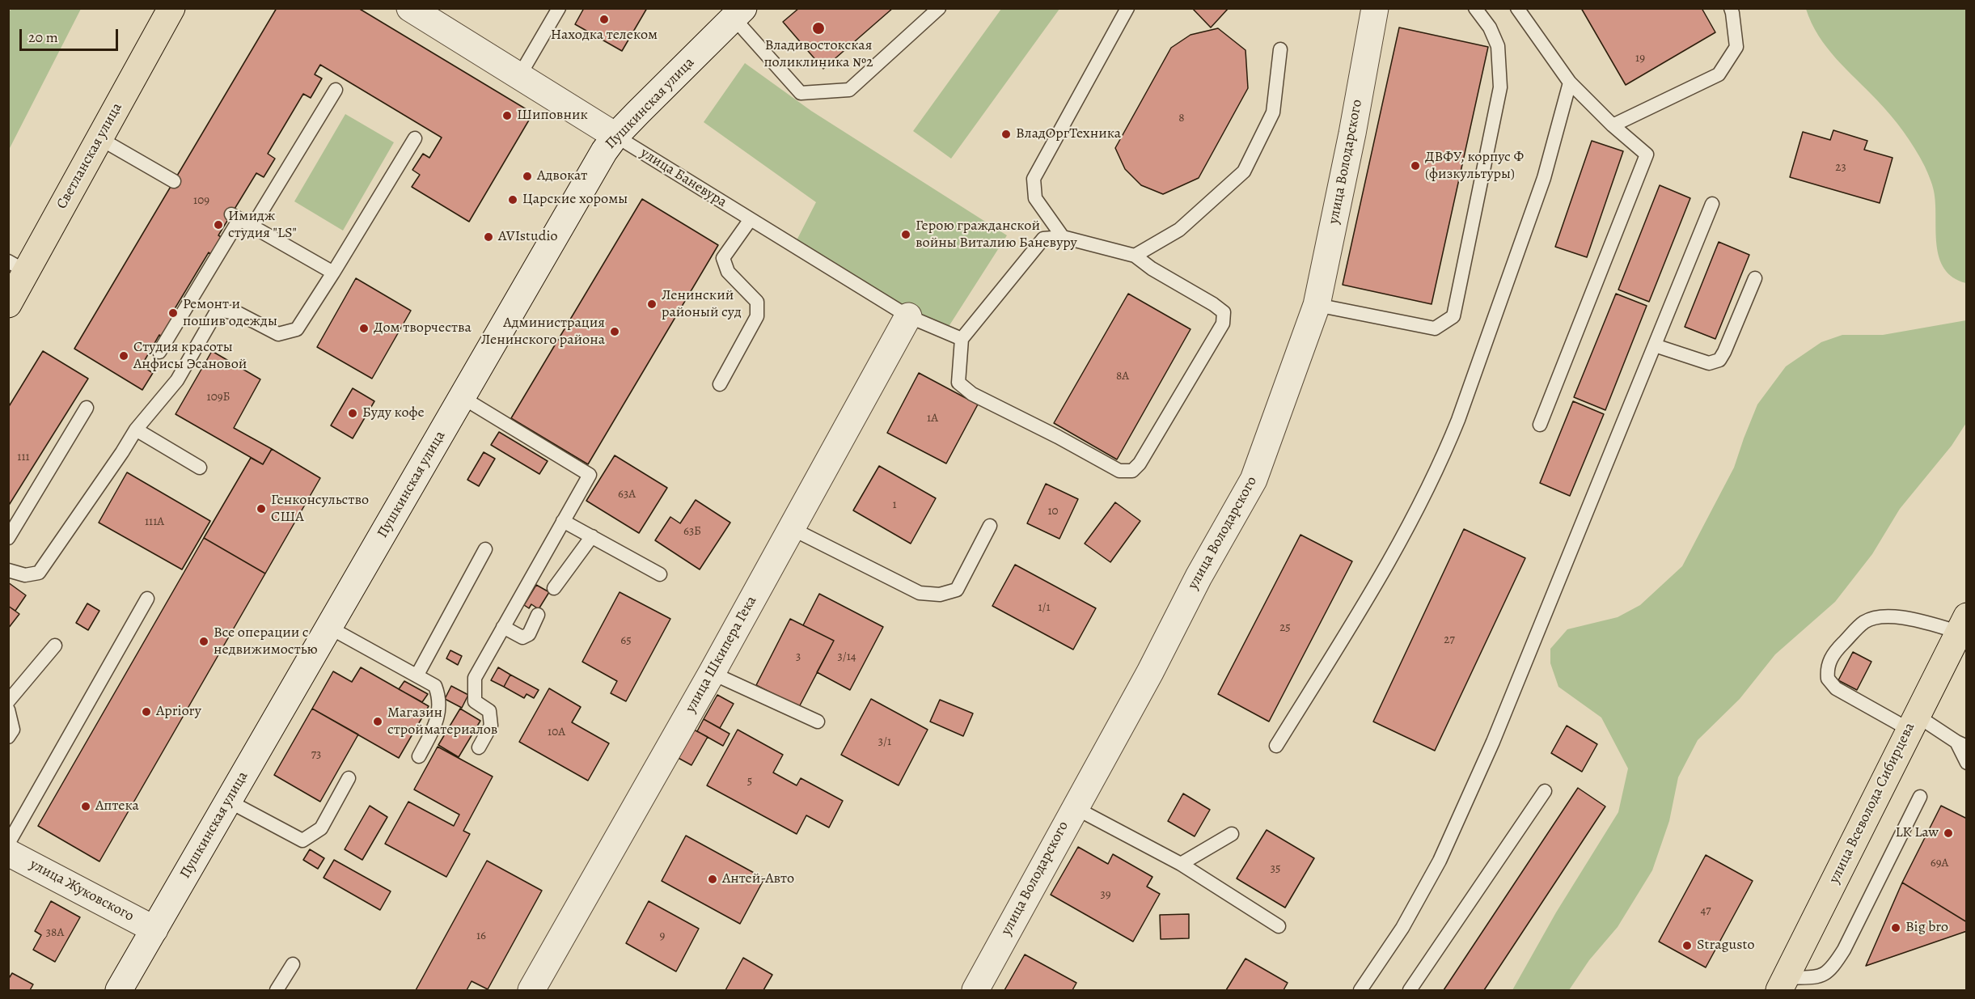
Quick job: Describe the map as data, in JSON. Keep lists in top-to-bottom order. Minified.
{"streets":{"main road":["Светланская улица","улица Всеволода Сибирцева"],"street":["Пушкинская улица","улица Володарского","улица Баневура","улица Шкипера Гека","улица Жуковского"]},"crossings":[["Пушкинская улица","улица Баневура"],["Пушкинская улица","улица Жуковского"],["улица Баневура","улица Шкипера Гека"]],"places":["Находка телеком","Владивостокская поликлиника №2","Шиповник","ВладОргТехника","ДВФУ, корпус Ф (физкультуры)","Адвокат","Царские хоромы","Имидж студия \"LS\"","Герою гражданской войны Виталию Баневуру","AVIstudio","Ленинский районый суд","Ремонт и пошив одежды","Дом творчества","Администрация Ленинского района","Студия красоты Анфисы Эсановой","Буду кофе","Генконсульство США","Все операции с недвижимостью","Apriory","Магазин стройматериалов","Аптека","LK Law","Антей-Авто","Big bro","Stragusto"],"house_numbers":["19","8","23","109","8А","109Б","1А","111","63А","1","10","111А","63Б","1/1","25","27","65","3","3/14","10А","3/1","73","5","69А","35","39","47","38А","16","9"],"scale_bar":"20 m"}
